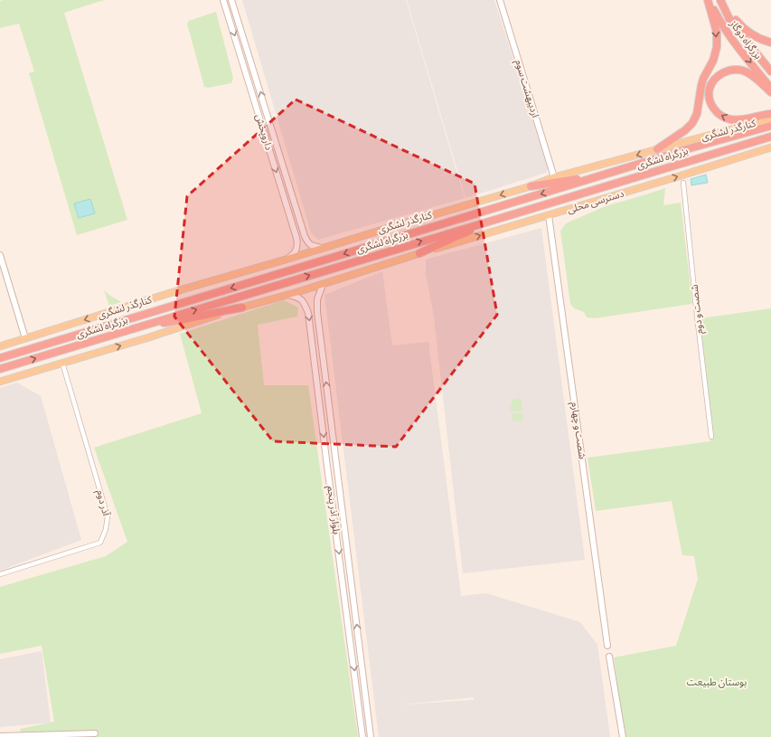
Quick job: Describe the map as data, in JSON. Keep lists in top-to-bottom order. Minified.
{"streets":{"highway":["بزرگراه دوگاز","بزرگراه لشگری"],"main road":["کنارگذر لشگری","دسترسی محلی"],"street":["اردیبهشت سوم","داروپخش","شصت و دوم","شصت و چهارم","آذر دوم","بلوار آذر پنجم"]},"crossings":[["اردیبهشت سوم","کنارگذر لشگری"],["کنارگذر لشگری","داروپخش"],["دسترسی محلی","شصت و چهارم"]],"one_way":["دسترسی محلی"],"parks":["بوستان طبیعت"]}
